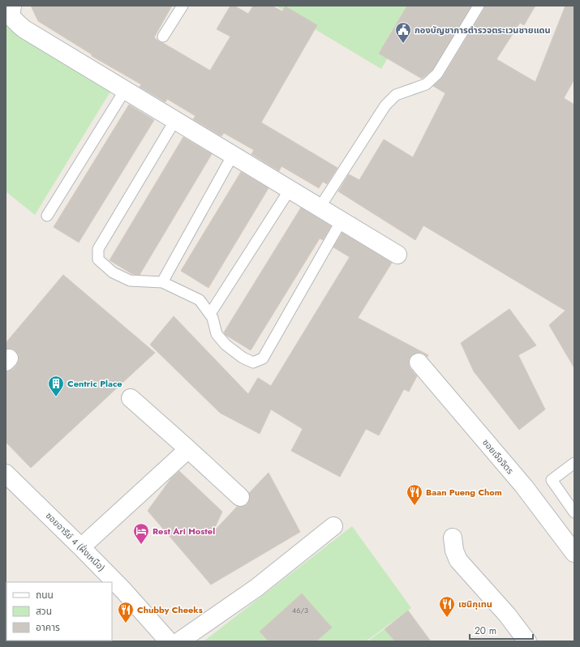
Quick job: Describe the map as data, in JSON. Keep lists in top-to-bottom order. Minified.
{"streets":{"street":["ซอยเจือจิตร","ซอยอารีย์ 4 (ฝั่งเหนือ)"]},"places":{"public building":["กองบัญชาการตำรวจตระเวนชายแดน"],"building":["Centric Place"],"restaurant":["Baan Pueng Chom","เซนิกุเทน","Chubby Cheeks"],"hotel":["Rest Ari Hostel"]},"house_numbers":["46/3"],"legend":["ถนน","สวน","อาคาร"],"scale_bar":"20 m"}
